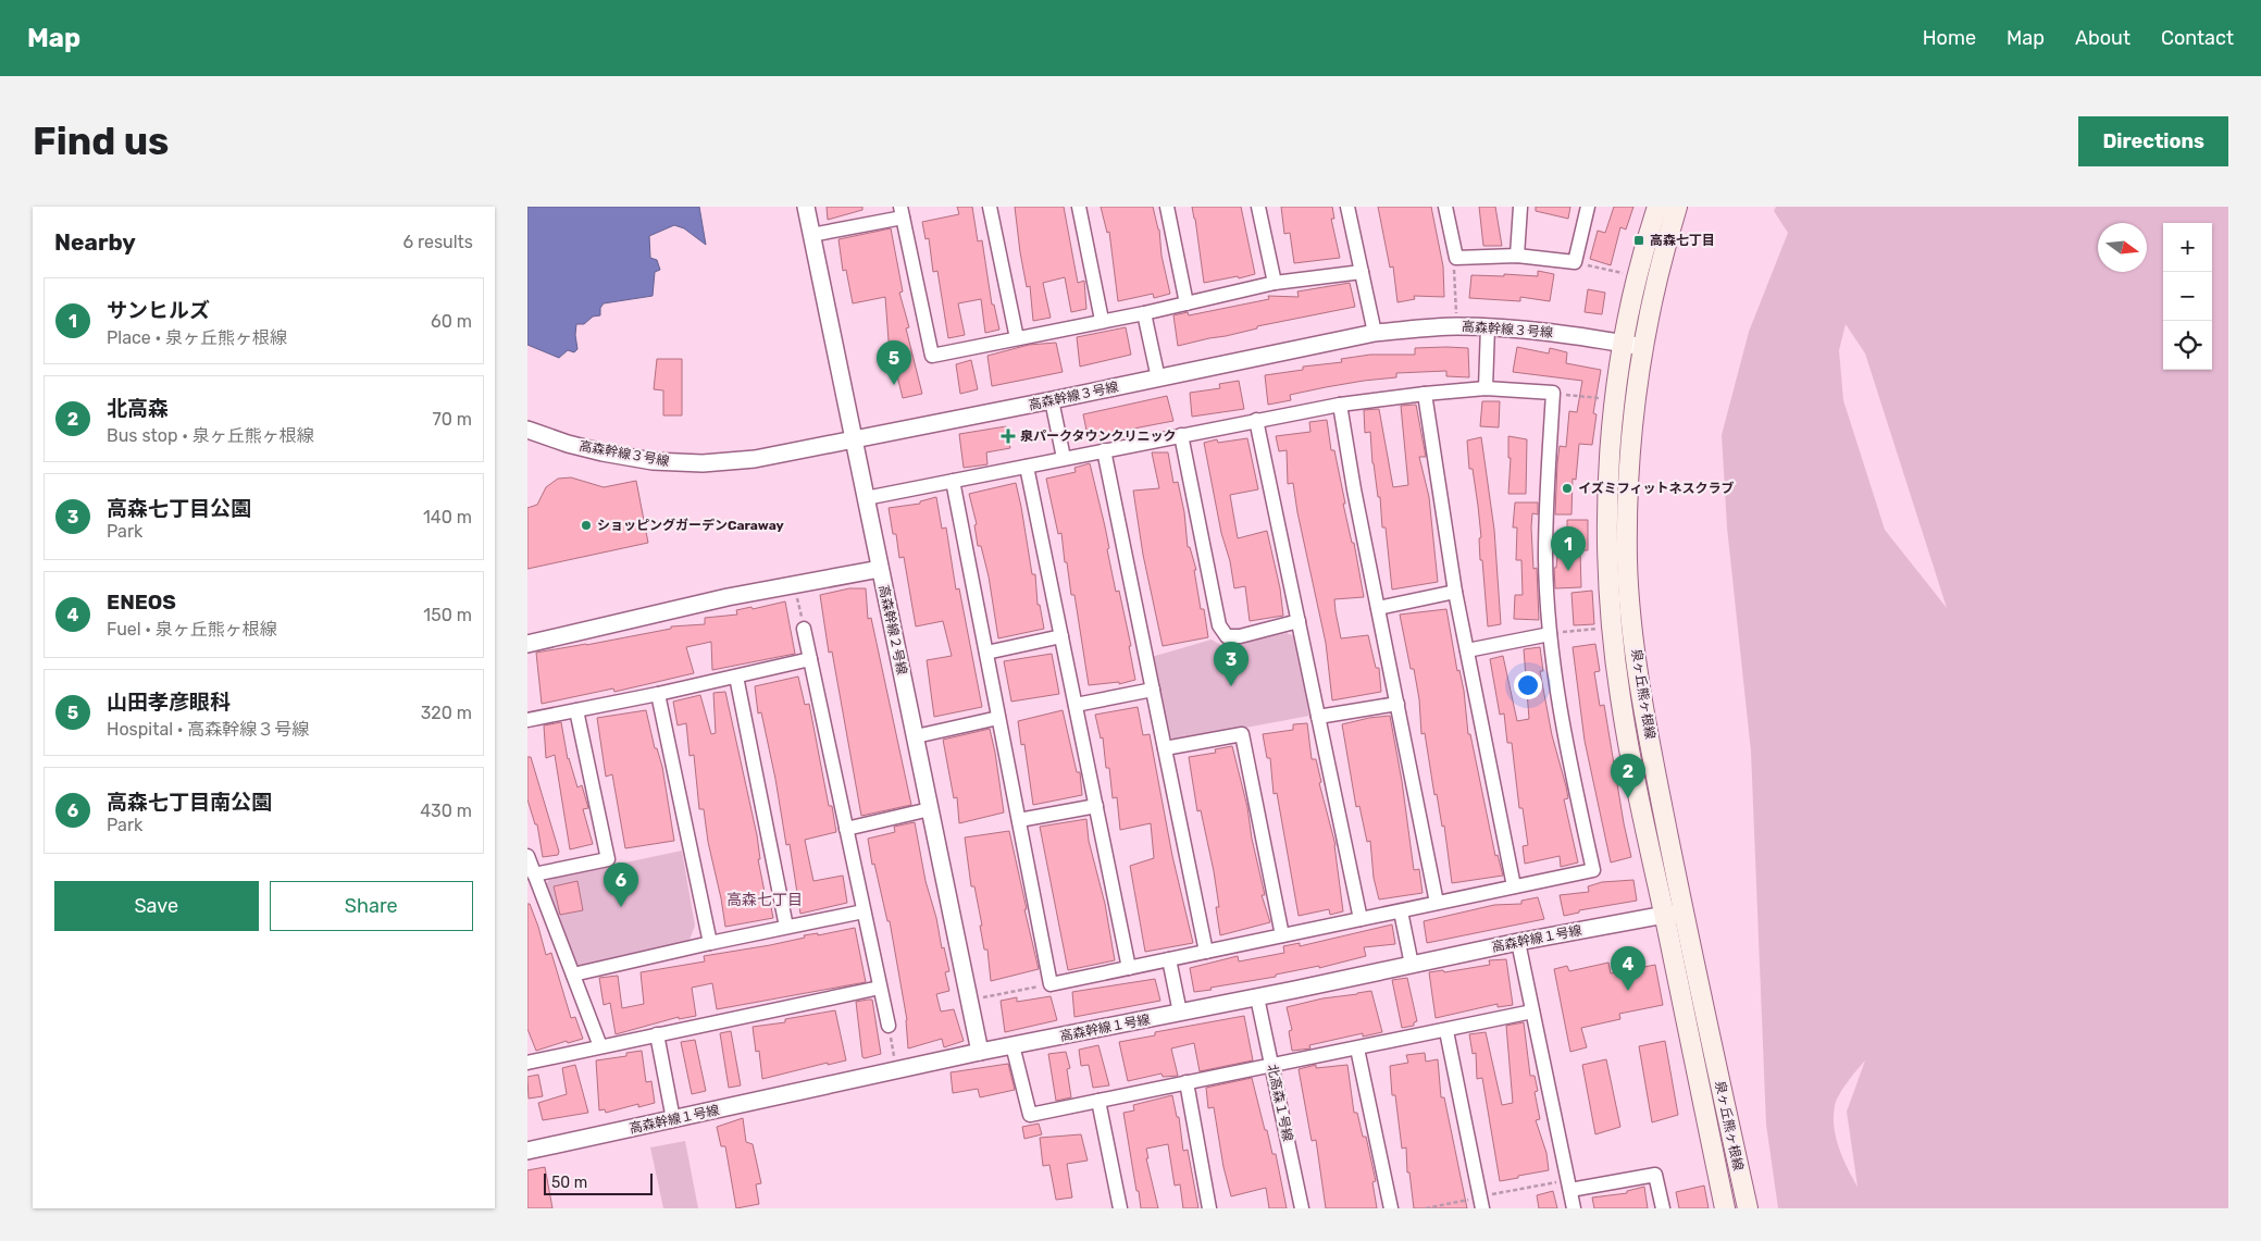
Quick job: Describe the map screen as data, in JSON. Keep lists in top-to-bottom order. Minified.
{"streets":{"main road":["泉ヶ丘熊ヶ根線"],"street":["高森幹線３号線","高森幹線２号線","高森幹線１号線","北高森１号線"]},"crossings":[["高森幹線３号線","高森幹線２号線"],["高森幹線３号線","泉ヶ丘熊ヶ根線"],["高森幹線２号線","高森幹線１号線"],["泉ヶ丘熊ヶ根線","高森幹線１号線"],["高森幹線１号線","北高森１号線"]],"districts":["高森七丁目"],"places":{"transit":["高森七丁目"],"health":["泉パークタウンクリニック"],"other":["イズミフィットネスクラブ","ショッピングガーデンCaraway"]},"scale_bar":"50 m","north":"right","page":{"header":"Map","nav":["Home","Map","About","Contact"],"buttons":["Directions",["Save","Share"]],"title":"Find us","heading":["Nearby","6 results"],"map_buttons":["+","−"],"list":[{"mark":"1","name":"サンヒルズ","note":"Place · 泉ヶ丘熊ヶ根線","value":"60 m"},{"mark":"2","name":"北高森","note":"Bus stop · 泉ヶ丘熊ヶ根線","value":"70 m"},{"mark":"3","name":"高森七丁目公園","note":"Park","value":"140 m"},{"mark":"4","name":"ENEOS","note":"Fuel · 泉ヶ丘熊ヶ根線","value":"150 m"},{"mark":"5","name":"山田孝彦眼科","note":"Hospital · 高森幹線３号線","value":"320 m"},{"mark":"6","name":"高森七丁目南公園","note":"Park","value":"430 m"}],"pins":["5","1","3","2","6","4"],"scale":"50 m"}}
